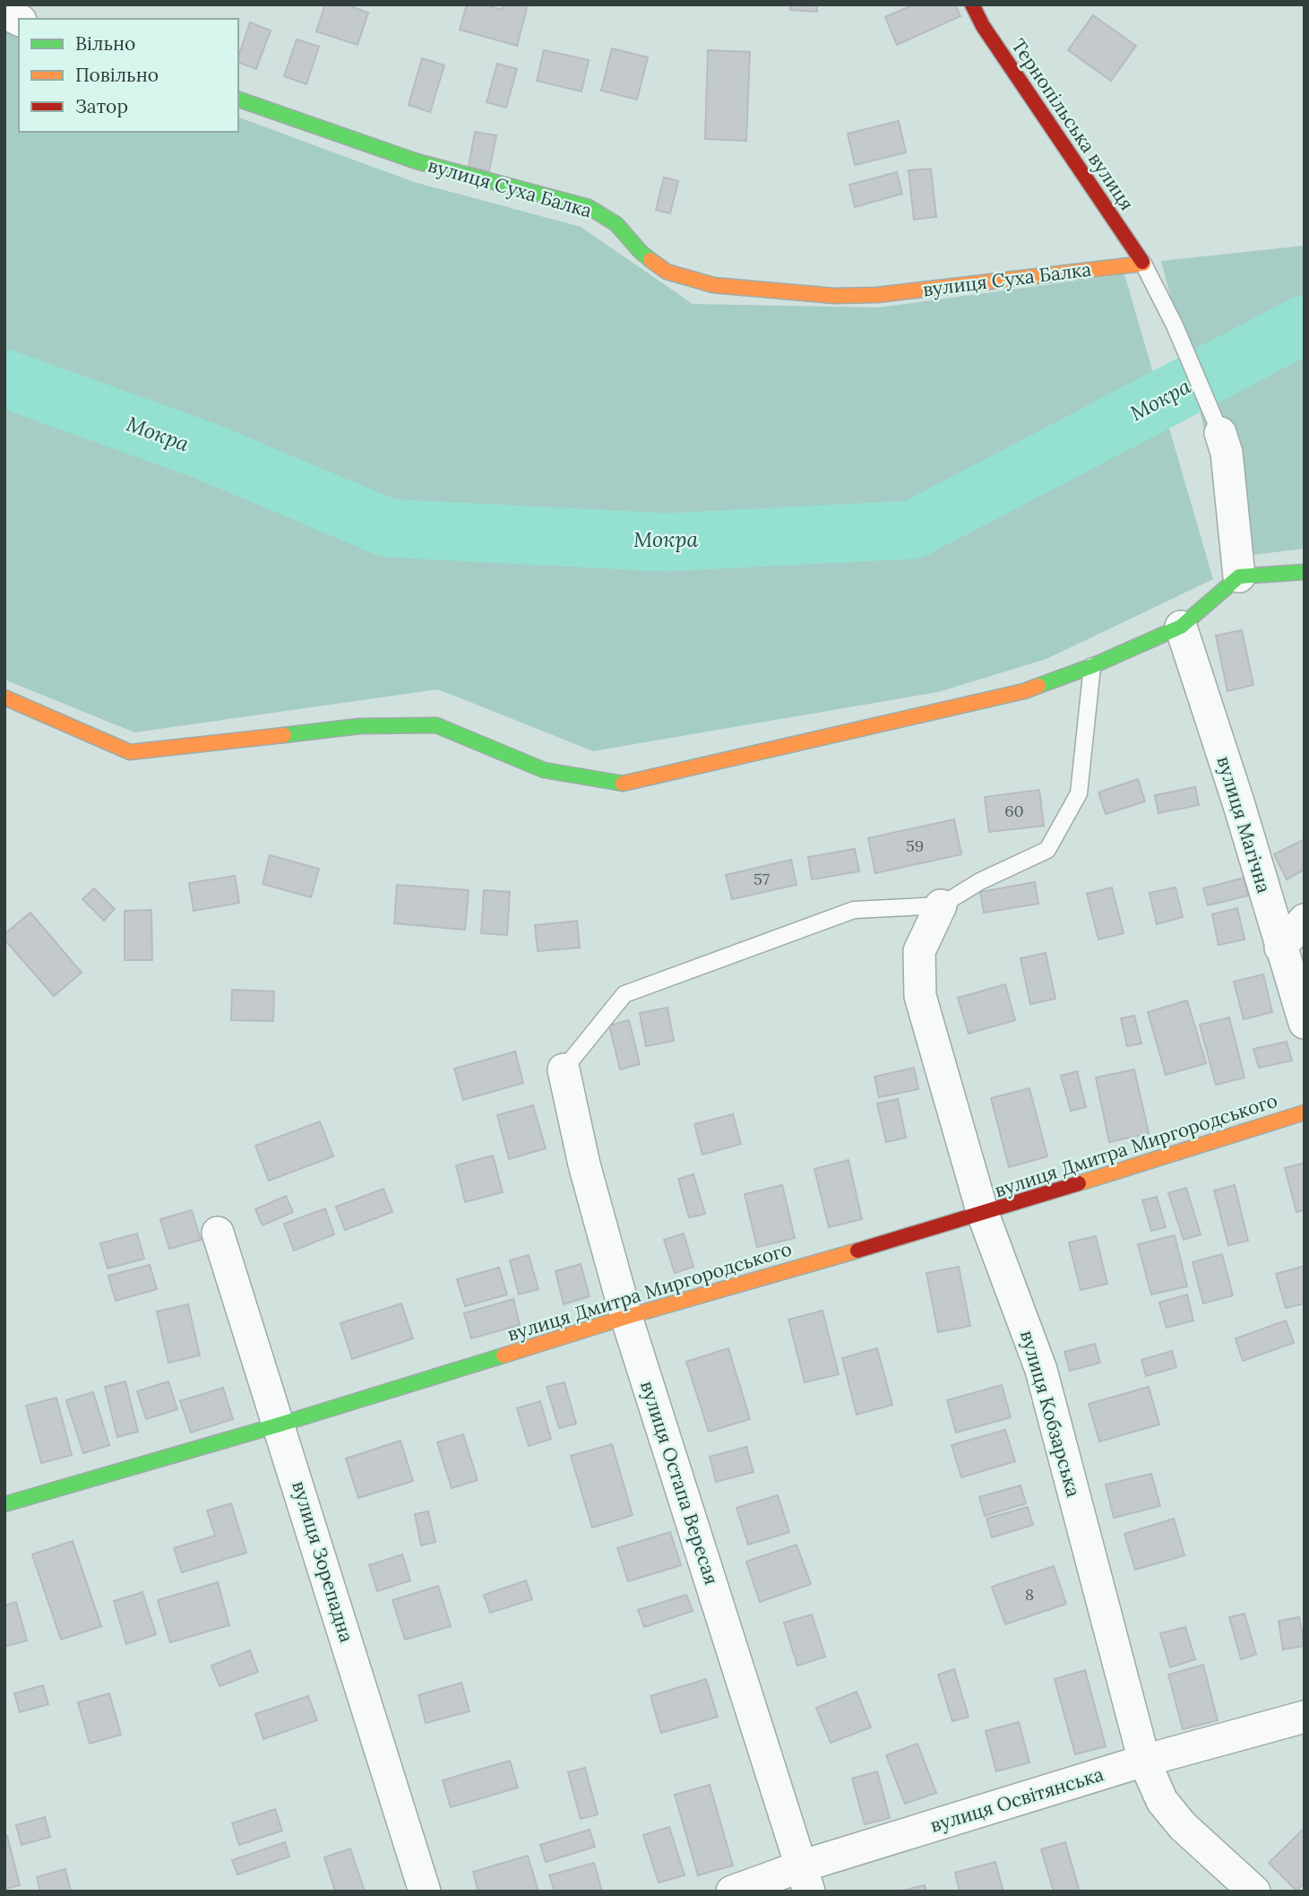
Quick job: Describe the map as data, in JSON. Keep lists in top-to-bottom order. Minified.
{"streets":{"street":["Тернопільська вулиця","вулиця Суха Балка","вулиця Магічна","вулиця Дмитра Миргородського","вулиця Кобзарська","вулиця Остапа Вересая","вулиця Зорепадна","вулиця Освітянська"]},"crossings":[["Тернопільська вулиця","вулиця Суха Балка"],["вулиця Дмитра Миргородського","вулиця Кобзарська"],["вулиця Дмитра Миргородського","вулиця Остапа Вересая"],["вулиця Дмитра Миргородського","вулиця Зорепадна"],["вулиця Кобзарська","вулиця Освітянська"],["вулиця Остапа Вересая","вулиця Освітянська"]],"water":["Мокра"],"house_numbers":["60","59","57","8"],"legend":["Вільно","Повільно","Затор"]}
